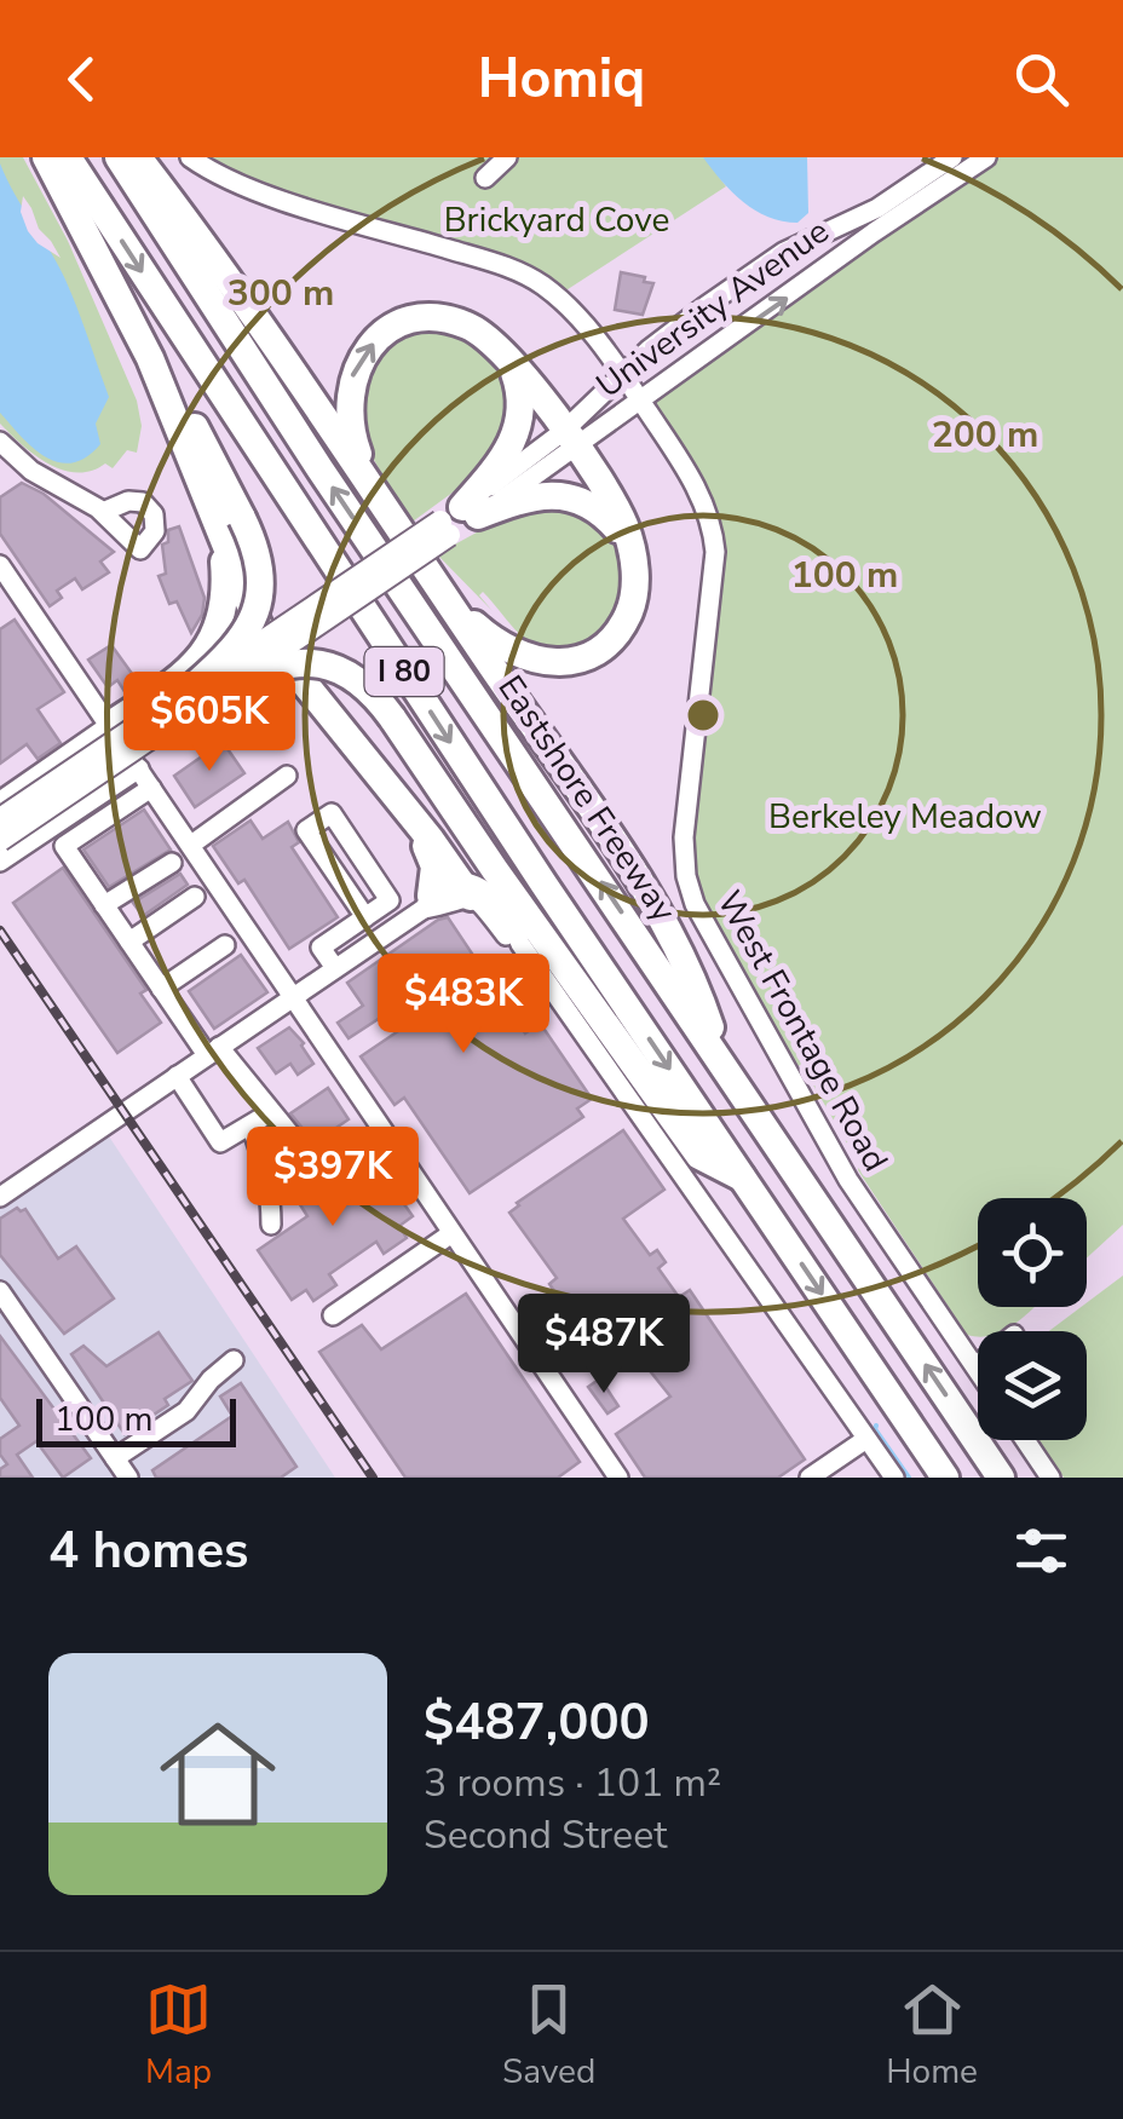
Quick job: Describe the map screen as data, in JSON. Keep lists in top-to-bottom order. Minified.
{"streets":{"highway":["I 80","Eastshore Freeway"],"main road":["University Avenue"],"street":["West Frontage Road"]},"crossings":[["University Avenue","West Frontage Road"]],"parks":["Brickyard Cove","Berkeley Meadow"],"scale_bar":"100 m","page":{"header":"Homiq","price":["$605K","$483K","$397K","$487K"],"scale":"100 m","heading":"4 homes","list":[{"name":"$487,000","note":"3 rooms · 101 m² · Second Street"}],"tabs":["Map","Saved","Home"]},"rings":["300 m","200 m","100 m"]}
